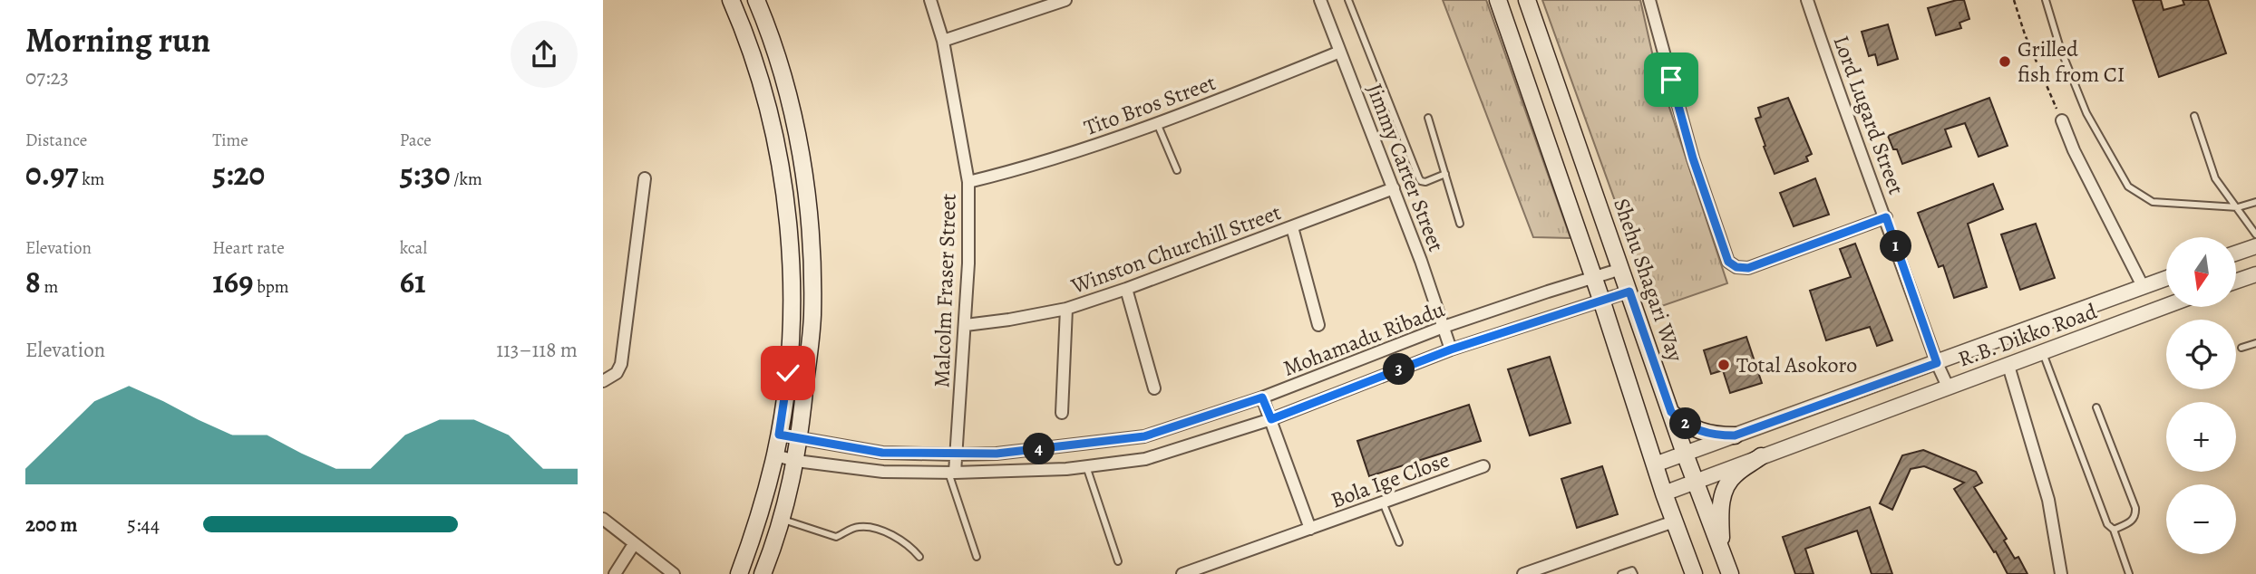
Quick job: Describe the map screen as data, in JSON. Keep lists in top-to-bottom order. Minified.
{"streets":{"main road":["Shehu Shagari Way"],"street":["Tito Bros Street","Lord Lugard Street","Jimmy Carter Street","Winston Churchill Street","Malcolm Fraser Street","R.B. Dikko Road","Mohamadu Ribadu","Bola Ige Close"]},"crossings":[["Tito Bros Street","Jimmy Carter Street"],["Tito Bros Street","Malcolm Fraser Street"],["Lord Lugard Street","R.B. Dikko Road"],["Jimmy Carter Street","Winston Churchill Street"],["Jimmy Carter Street","Mohamadu Ribadu"],["Winston Churchill Street","Malcolm Fraser Street"],["Shehu Shagari Way","R.B. Dikko Road"],["Shehu Shagari Way","Mohamadu Ribadu"],["Malcolm Fraser Street","Mohamadu Ribadu"],["Mohamadu Ribadu","Bola Ige Close"]],"places":["Grilled fish from CI","Total Asokoro"],"north":"bottom","page":{"heading":["Morning run","07:23"],"stats":[["Distance","0.97 km"],["Time","5:20"],["Pace","5:30 /km"],["Elevation","8 m"],["Heart rate","169 bpm"],["kcal","61"]],"pins":["1","3","2","4"],"map_buttons":["+","−"],"chart":["Elevation","113–118 m"],"list":[{"name":"200 m","note":"5:44"}]}}
